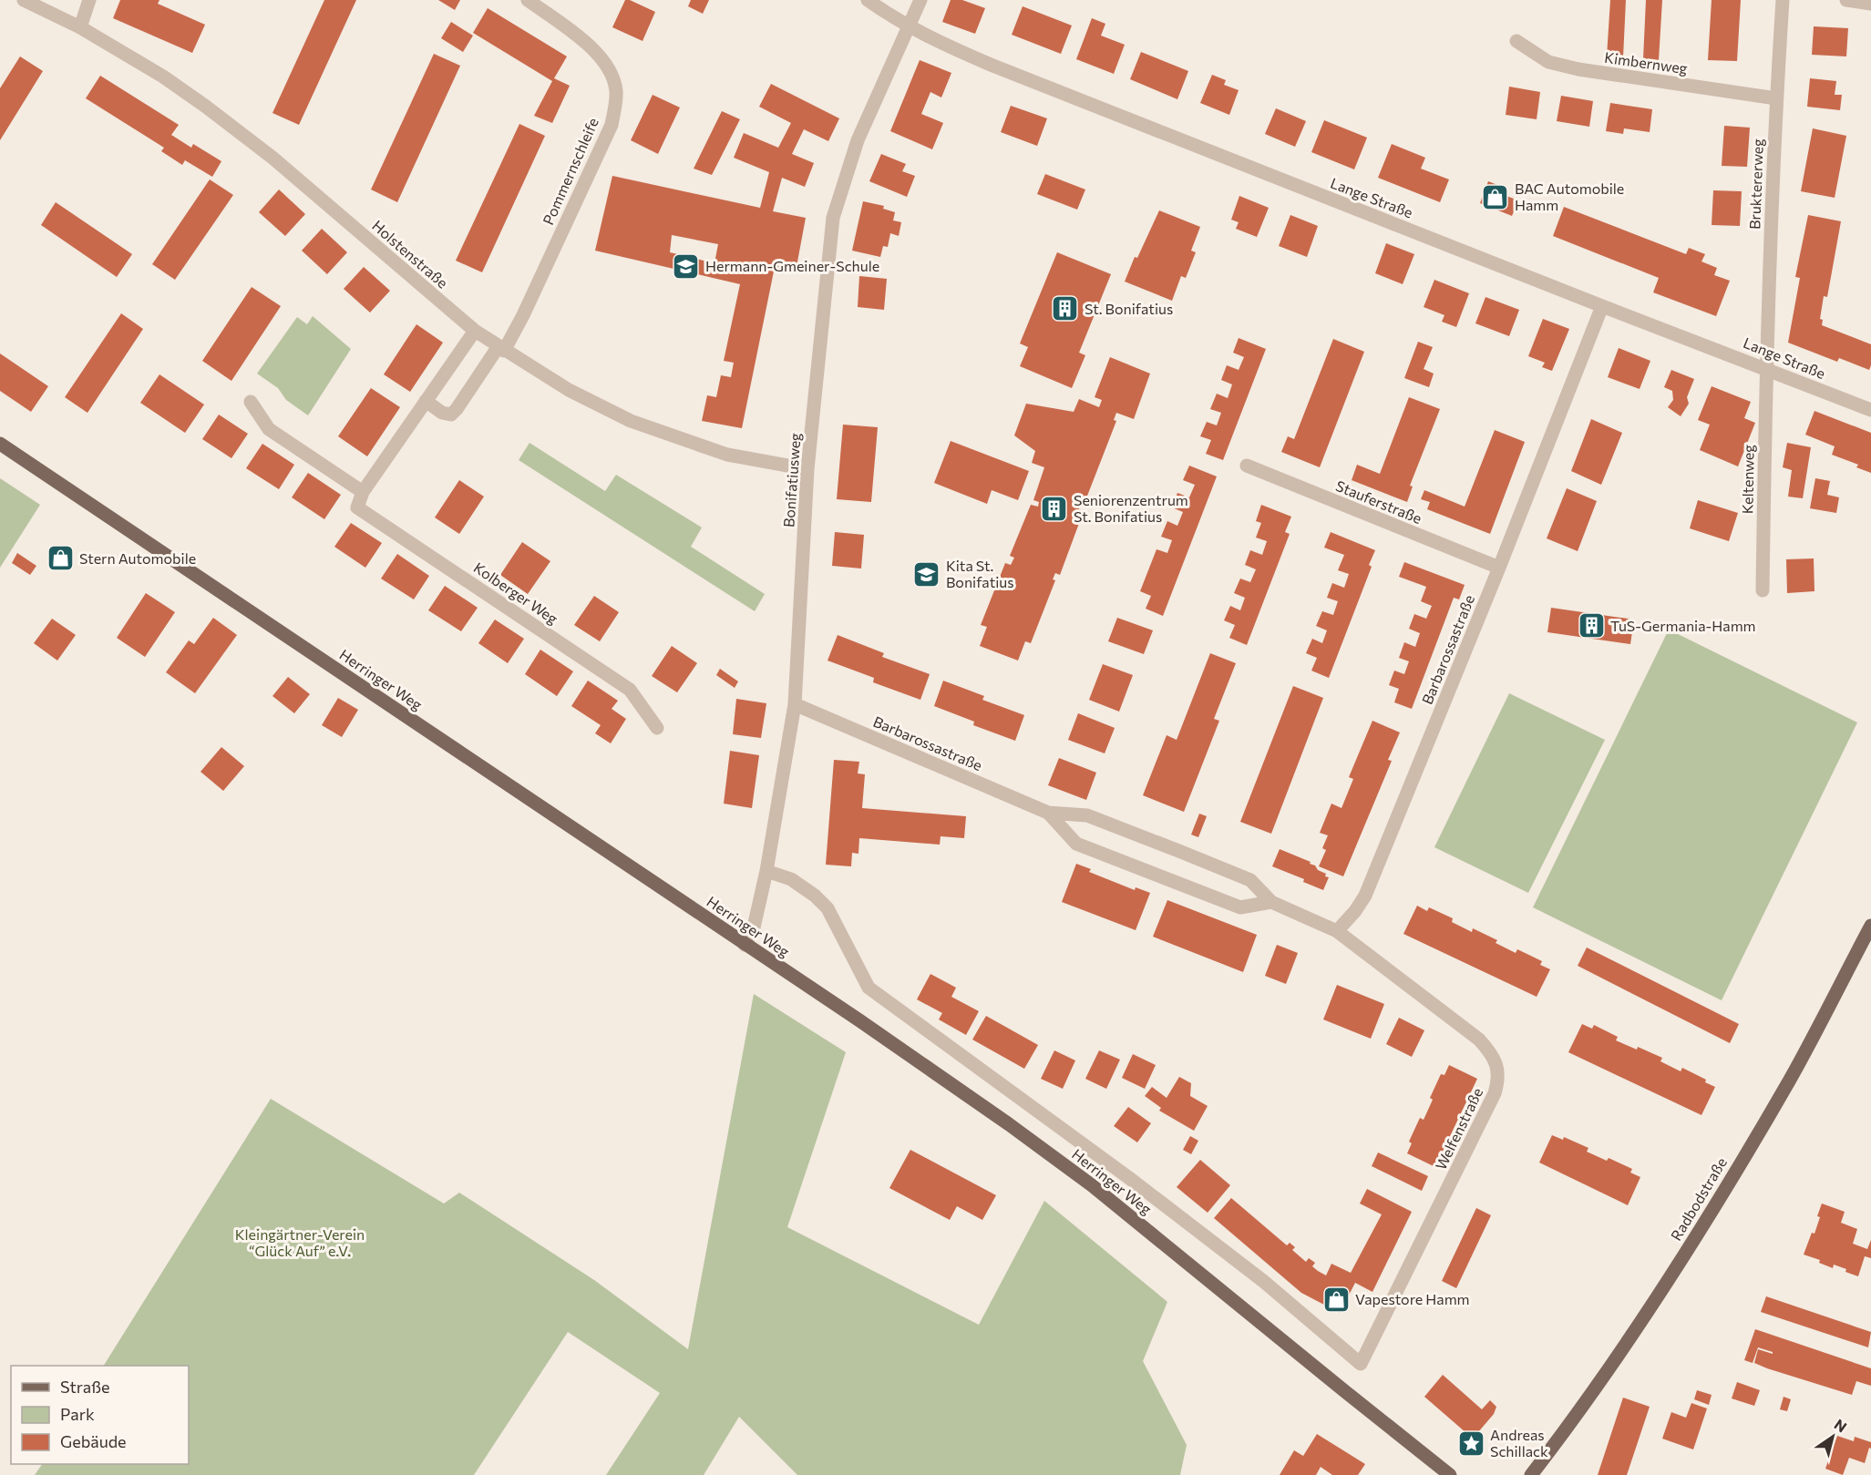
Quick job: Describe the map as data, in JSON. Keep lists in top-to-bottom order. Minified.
{"streets":{"main road":["Herringer Weg","Radbodstraße"],"street":["Kimbernweg","Pommernschleife","Bruktererweg","Lange Straße","Holstenstraße","Keltenweg","Bonifatiusweg","Stauferstraße","Kolberger Weg","Barbarossastraße","Welfenstraße"]},"crossings":[["Kimbernweg","Bruktererweg"],["Pommernschleife","Holstenstraße"],["Bruktererweg","Lange Straße"],["Bruktererweg","Keltenweg"],["Lange Straße","Keltenweg"],["Lange Straße","Bonifatiusweg"],["Lange Straße","Barbarossastraße"],["Holstenstraße","Bonifatiusweg"],["Bonifatiusweg","Barbarossastraße"],["Bonifatiusweg","Herringer Weg"],["Stauferstraße","Barbarossastraße"],["Barbarossastraße","Welfenstraße"],["Herringer Weg","Welfenstraße"]],"parks":["Kleingärtner-Verein “Glück Auf” e.V."],"places":{"shop":["BAC Automobile Hamm","Stern Automobile","Vapestore Hamm"],"school or university":["Hermann-Gmeiner-Schule","Kita St. Bonifatius"],"building":["St. Bonifatius","Seniorenzentrum St. Bonifatius","TuS-Germania-Hamm"],"place":["Andreas Schillack"]},"legend":["Straße","Park","Gebäude"],"north":"top right"}
